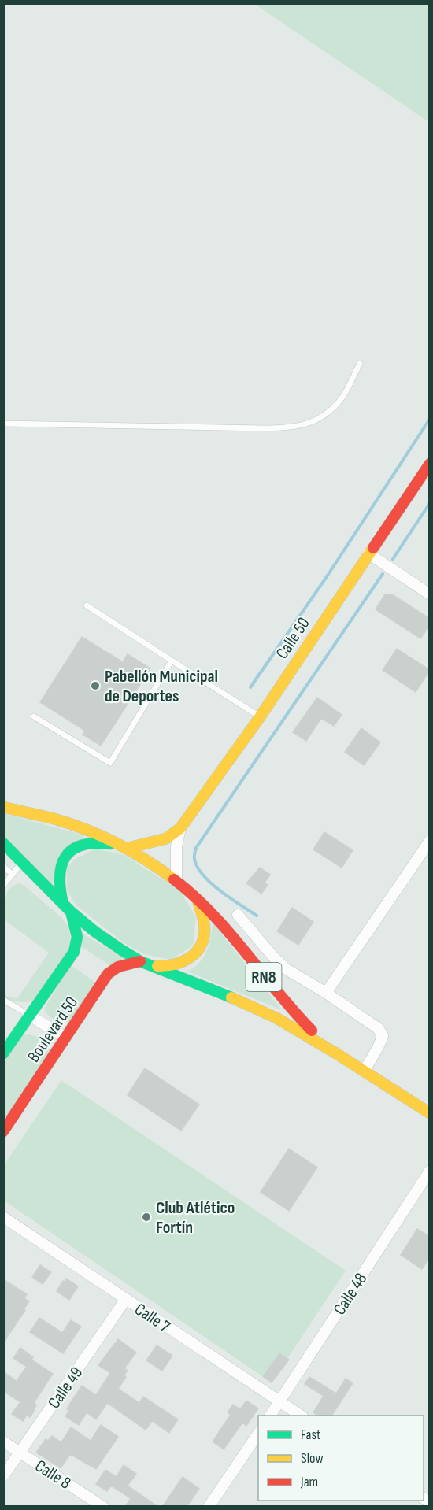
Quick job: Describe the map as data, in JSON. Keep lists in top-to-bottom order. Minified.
{"streets":{"main road":["Calle 50","RN8","Boulevard 50"],"street":["Calle 48","Calle 7","Calle 49","Calle 8"]},"crossings":[["Calle 50","RN8"],["Calle 50","Boulevard 50"],["RN8","Boulevard 50"],["Calle 48","Calle 7"],["Calle 7","Calle 49"],["Calle 49","Calle 8"]],"places":["Pabellón Municipal de Deportes","Club Atlético Fortín"],"legend":["Fast","Slow","Jam"]}
